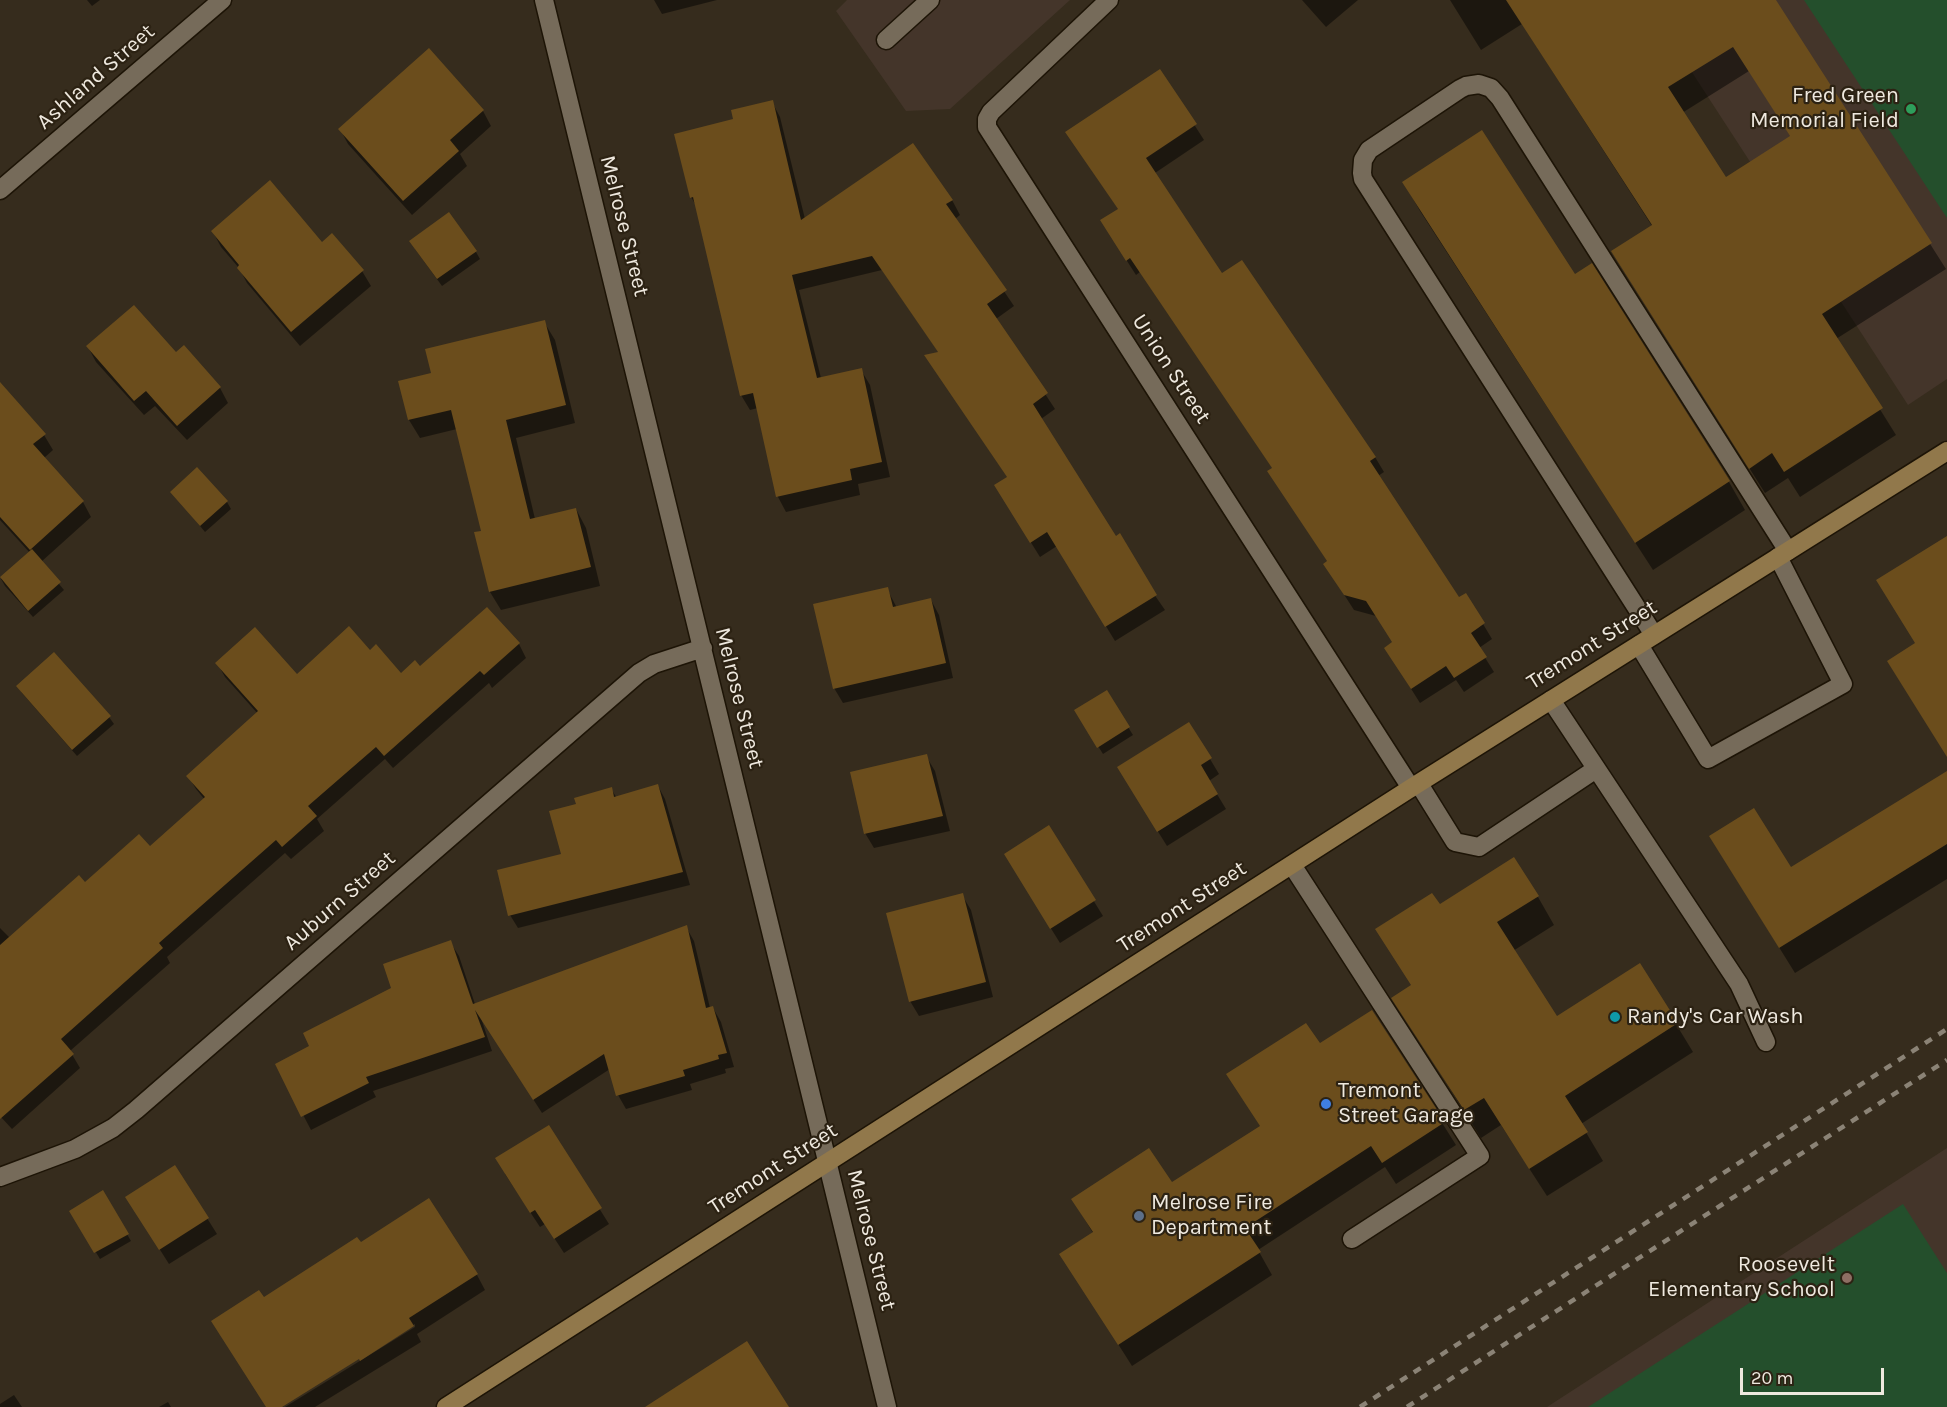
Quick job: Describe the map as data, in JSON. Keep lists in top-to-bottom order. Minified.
{"streets":{"street":["Ashland Street","Melrose Street","Union Street","Tremont Street","Auburn Street"]},"crossings":[["Melrose Street","Tremont Street"],["Melrose Street","Auburn Street"],["Union Street","Tremont Street"]],"places":["Fred Green Memorial Field","Randy's Car Wash","Tremont Street Garage","Melrose Fire Department","Roosevelt Elementary School"],"scale_bar":"20 m"}
